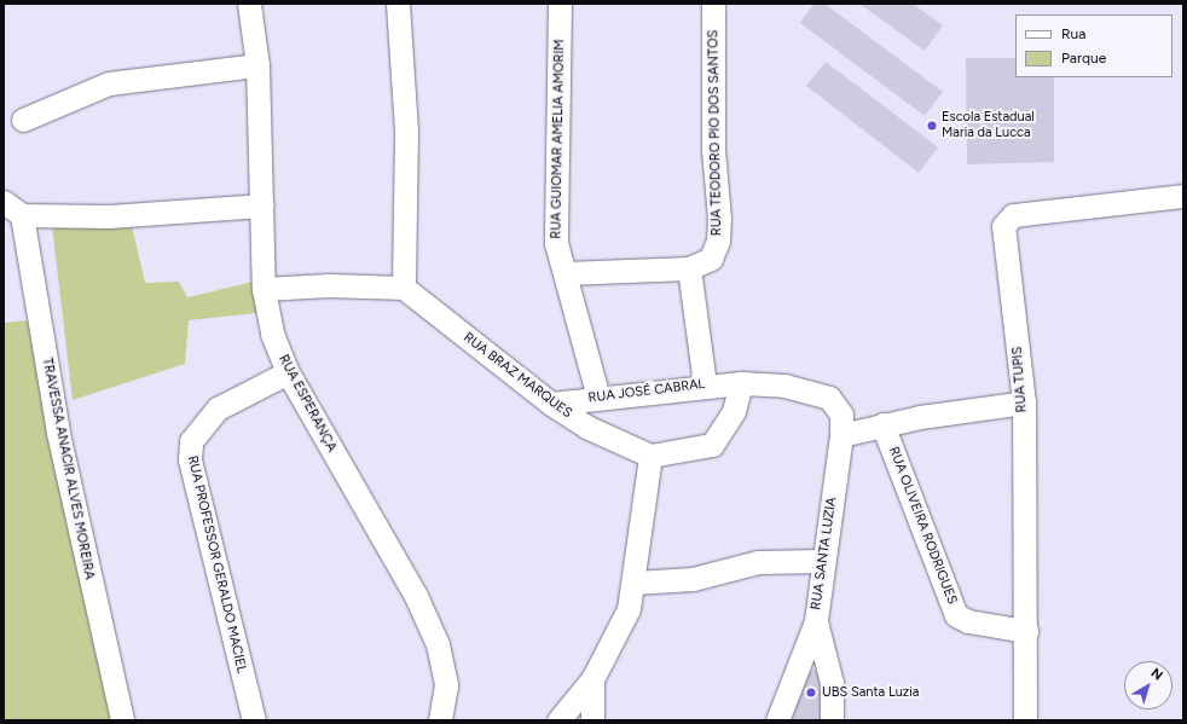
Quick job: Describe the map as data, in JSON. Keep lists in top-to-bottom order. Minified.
{"streets":{"street":["RUA TEODORO PIO DOS SANTOS","RUA GUIOMAR AMELIA AMORIM","RUA BRAZ MARQUES","RUA TUPIS","RUA JOSÉ CABRAL","RUA ESPERANÇA","TRAVESSA ANACIR ALVES MOREIRA","RUA OLIVEIRA RODRIGUES","RUA SANTA LUZIA","RUA PROFESSOR GERALDO MACIEL"]},"crossings":[["RUA TEODORO PIO DOS SANTOS","RUA GUIOMAR AMELIA AMORIM"],["RUA GUIOMAR AMELIA AMORIM","RUA JOSÉ CABRAL"],["RUA BRAZ MARQUES","RUA JOSÉ CABRAL"],["RUA TUPIS","RUA OLIVEIRA RODRIGUES"],["RUA ESPERANÇA","RUA PROFESSOR GERALDO MACIEL"]],"places":["Escola Estadual Maria da Lucca","UBS Santa Luzia"],"legend":["Rua","Parque"],"north":"top right"}
